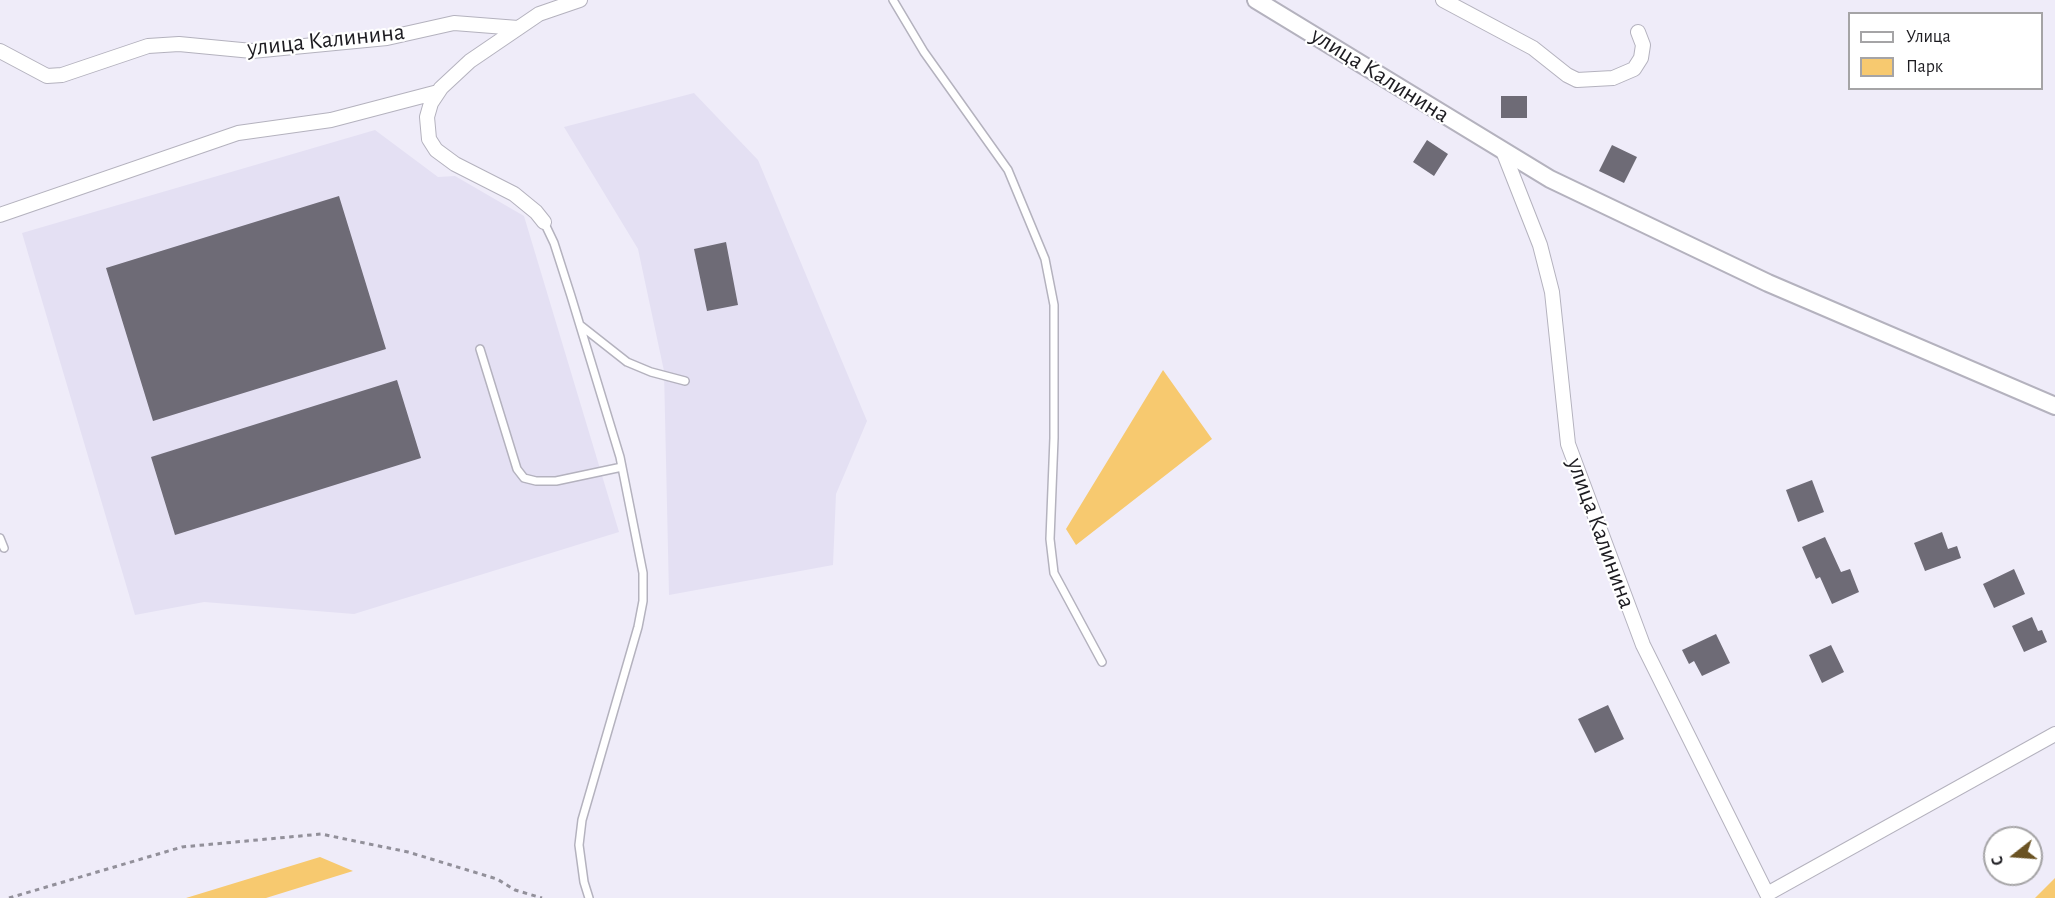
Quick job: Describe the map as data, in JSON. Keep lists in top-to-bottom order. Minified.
{"streets":{"street":["улица Калинина"]},"legend":["Улица","Парк"],"north":"left"}
